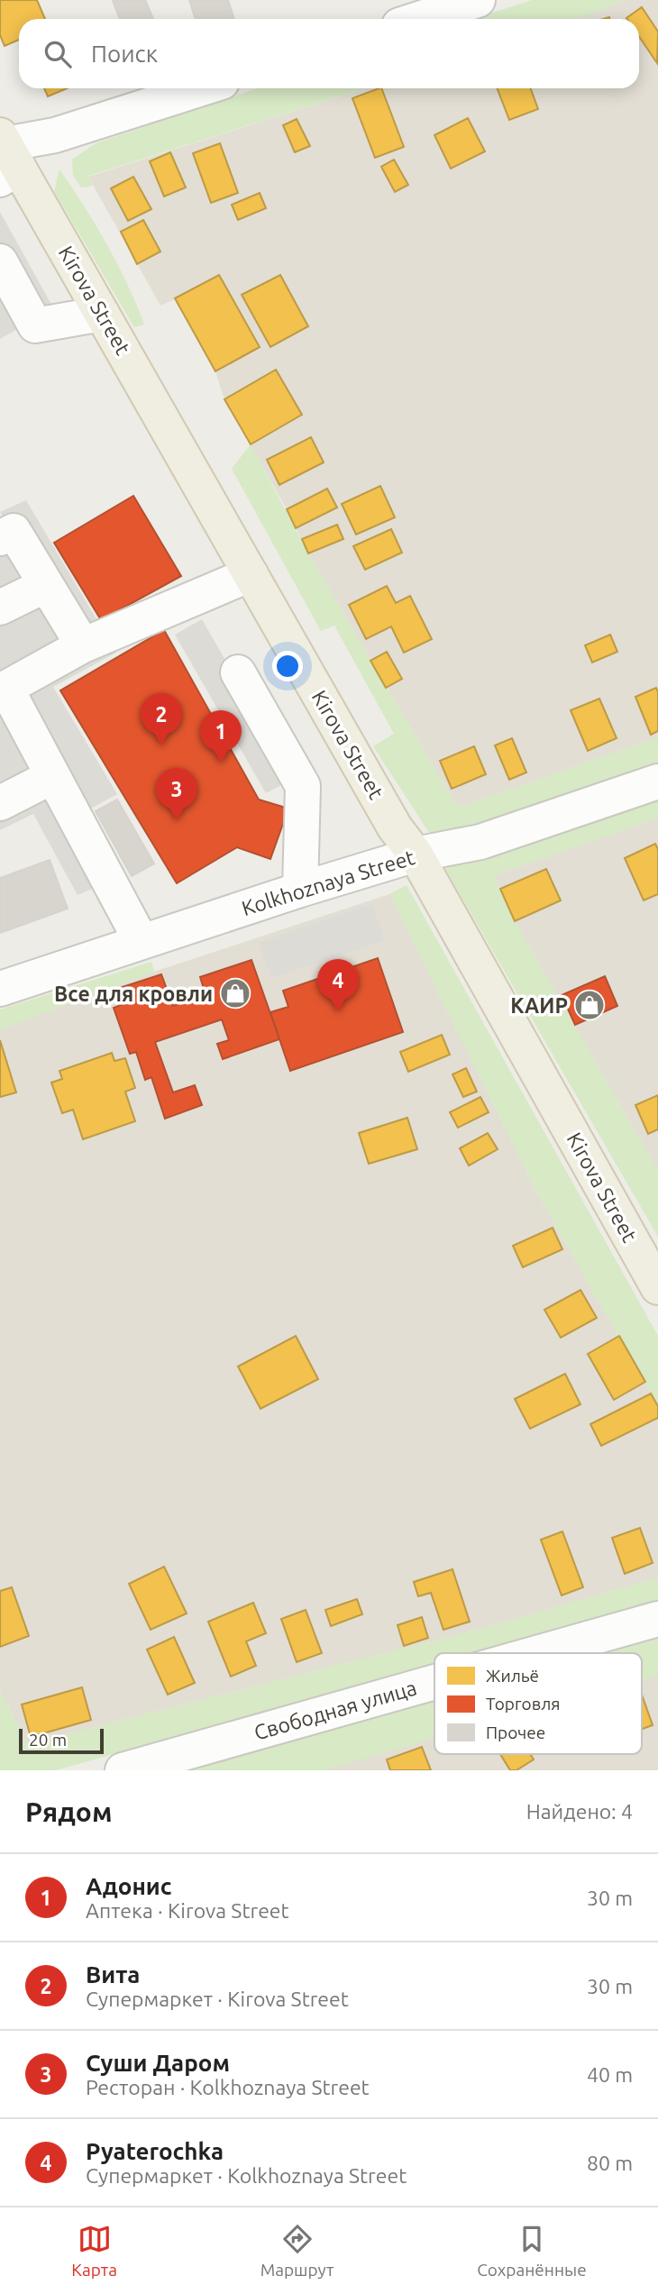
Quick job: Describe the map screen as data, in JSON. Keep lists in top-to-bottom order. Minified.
{"streets":{"main road":["Kirova Street"],"street":["Kolkhoznaya Street","Свободная улица"]},"crossings":[["Kirova Street","Kolkhoznaya Street"]],"places":{"shop":["Все для кровли","КАИР"]},"legend":["Жильё","Торговля","Прочее"],"scale_bar":"20 m","page":{"search":"Поиск","pins":["2","1","3","4"],"scale":"20 m","heading":["Рядом","Найдено: 4"],"list":[{"mark":"1","name":"Адонис","note":"Аптека · Kirova Street","value":"30 m"},{"mark":"2","name":"Вита","note":"Супермаркет · Kirova Street","value":"30 m"},{"mark":"3","name":"Суши Даром","note":"Ресторан · Kolkhoznaya Street","value":"40 m"},{"mark":"4","name":"Pyaterochka","note":"Супермаркет · Kolkhoznaya Street","value":"80 m"}],"nav":["Карта","Маршрут","Сохранённые"]}}
